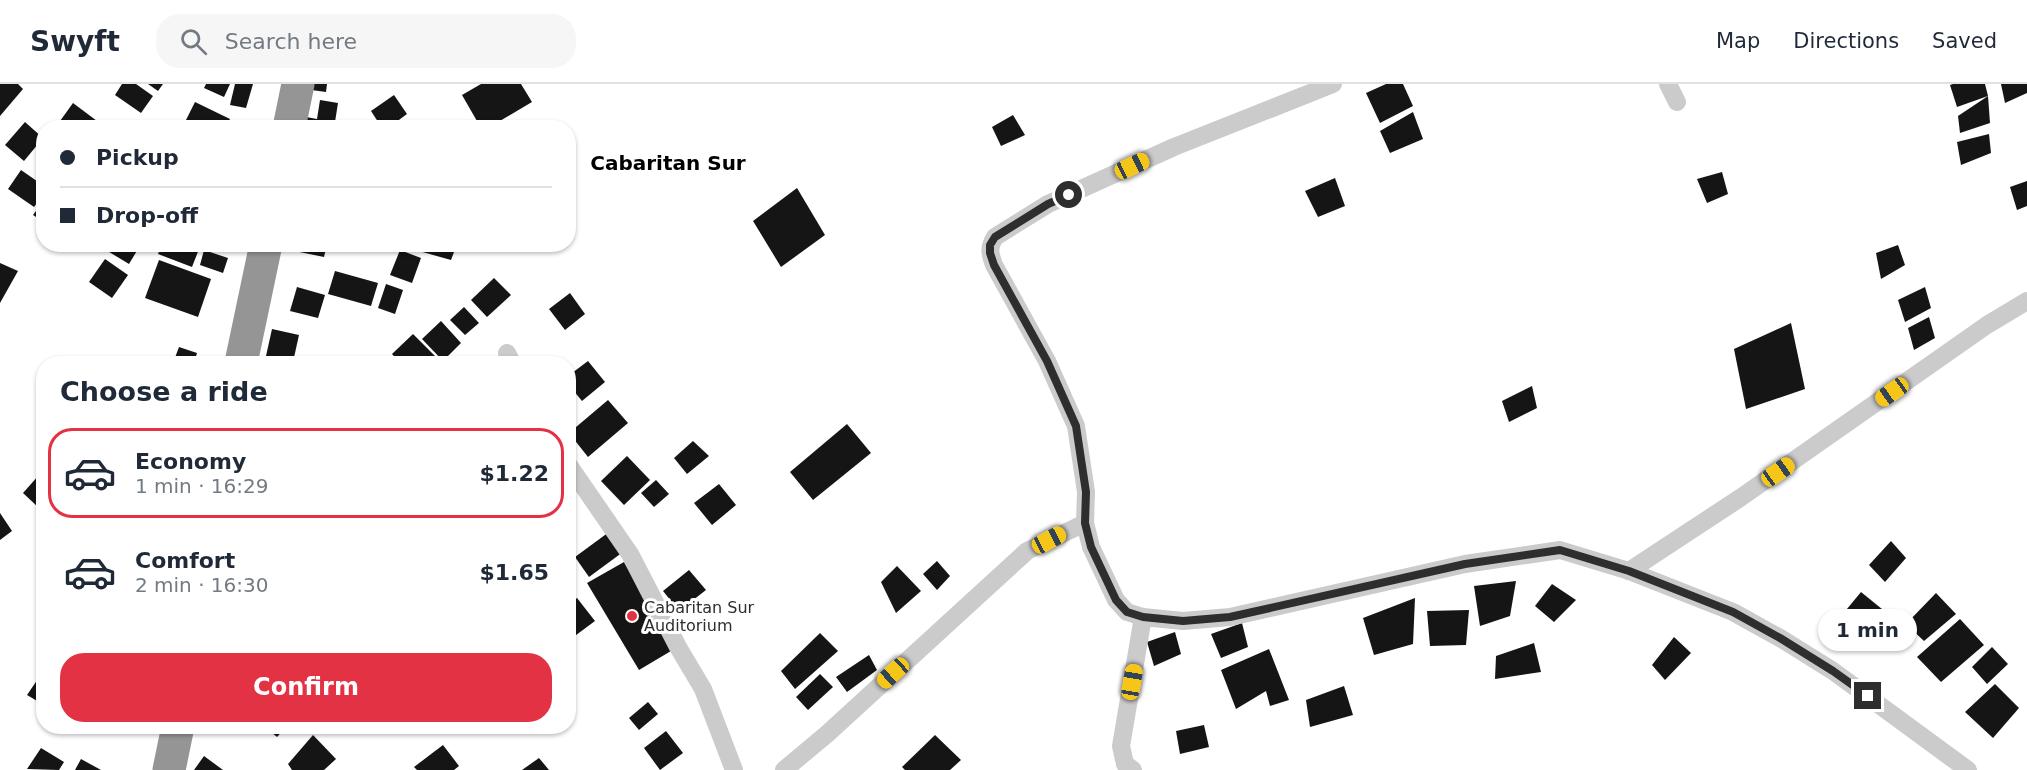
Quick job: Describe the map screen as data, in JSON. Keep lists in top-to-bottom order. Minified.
{"districts":["Cabaritan Sur"],"places":["Cabaritan Sur Auditorium"],"page":{"header":"Swyft","search":"Search here","nav":["Map","Directions","Saved"],"banner":["Pickup","Drop-off"],"heading":"Choose a ride","list":[{"name":"Economy","note":"1 min · 16:29","value":"$1.22"},{"name":"Comfort","note":"2 min · 16:30","value":"$1.65"}],"bubble":"1 min","buttons":"Confirm"}}
